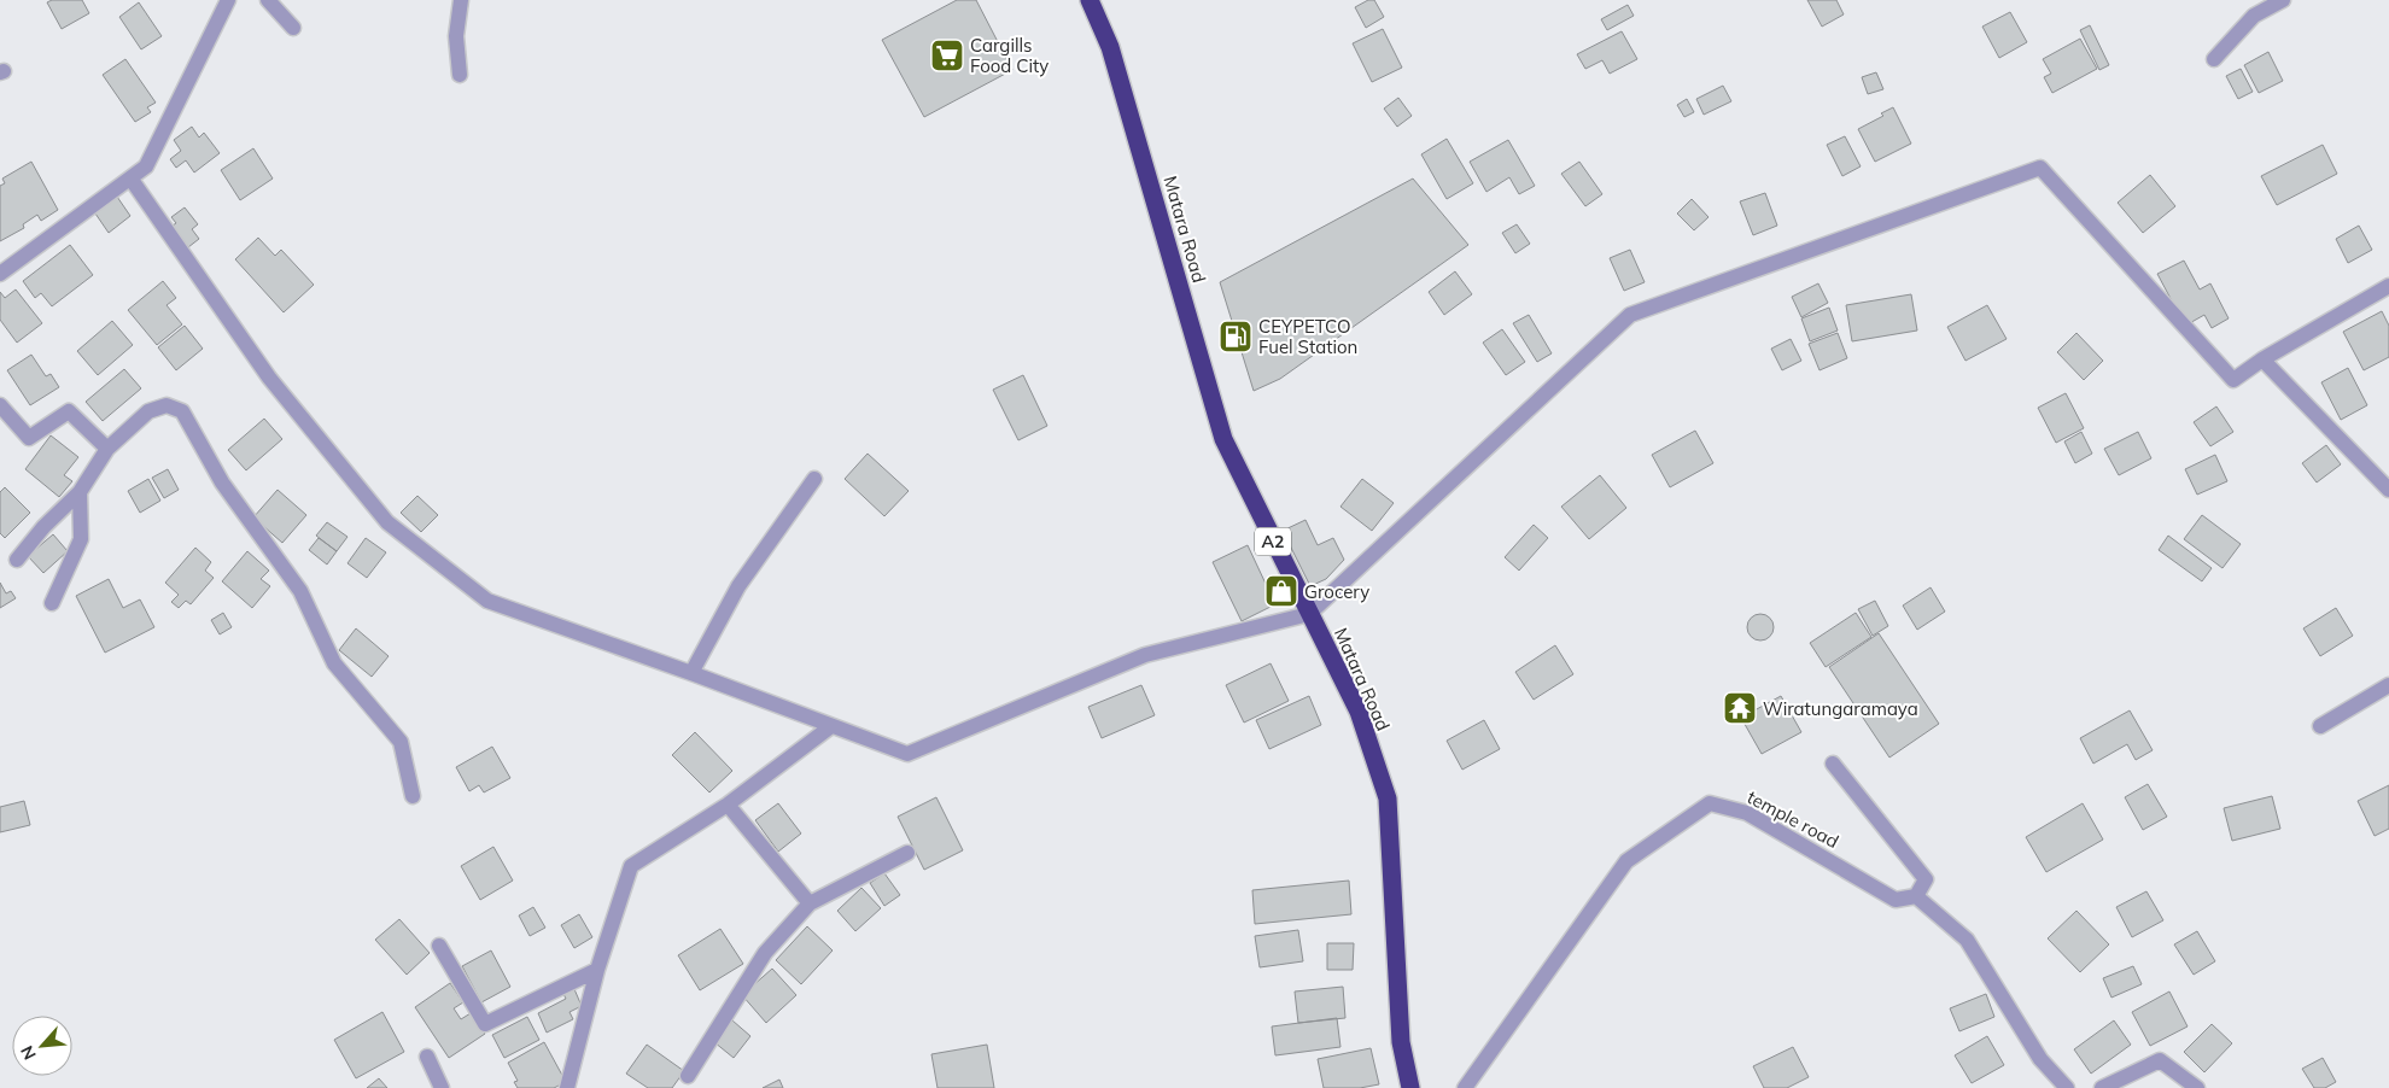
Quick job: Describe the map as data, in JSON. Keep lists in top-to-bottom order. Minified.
{"streets":{"highway":["Matara Road","A2"],"street":["temple road"]},"places":{"supermarket":["Cargills Food City"],"fuel station":["CEYPETCO Fuel Station"],"shop":["Grocery"],"temple":["Wiratungaramaya"]},"north":"bottom left"}
